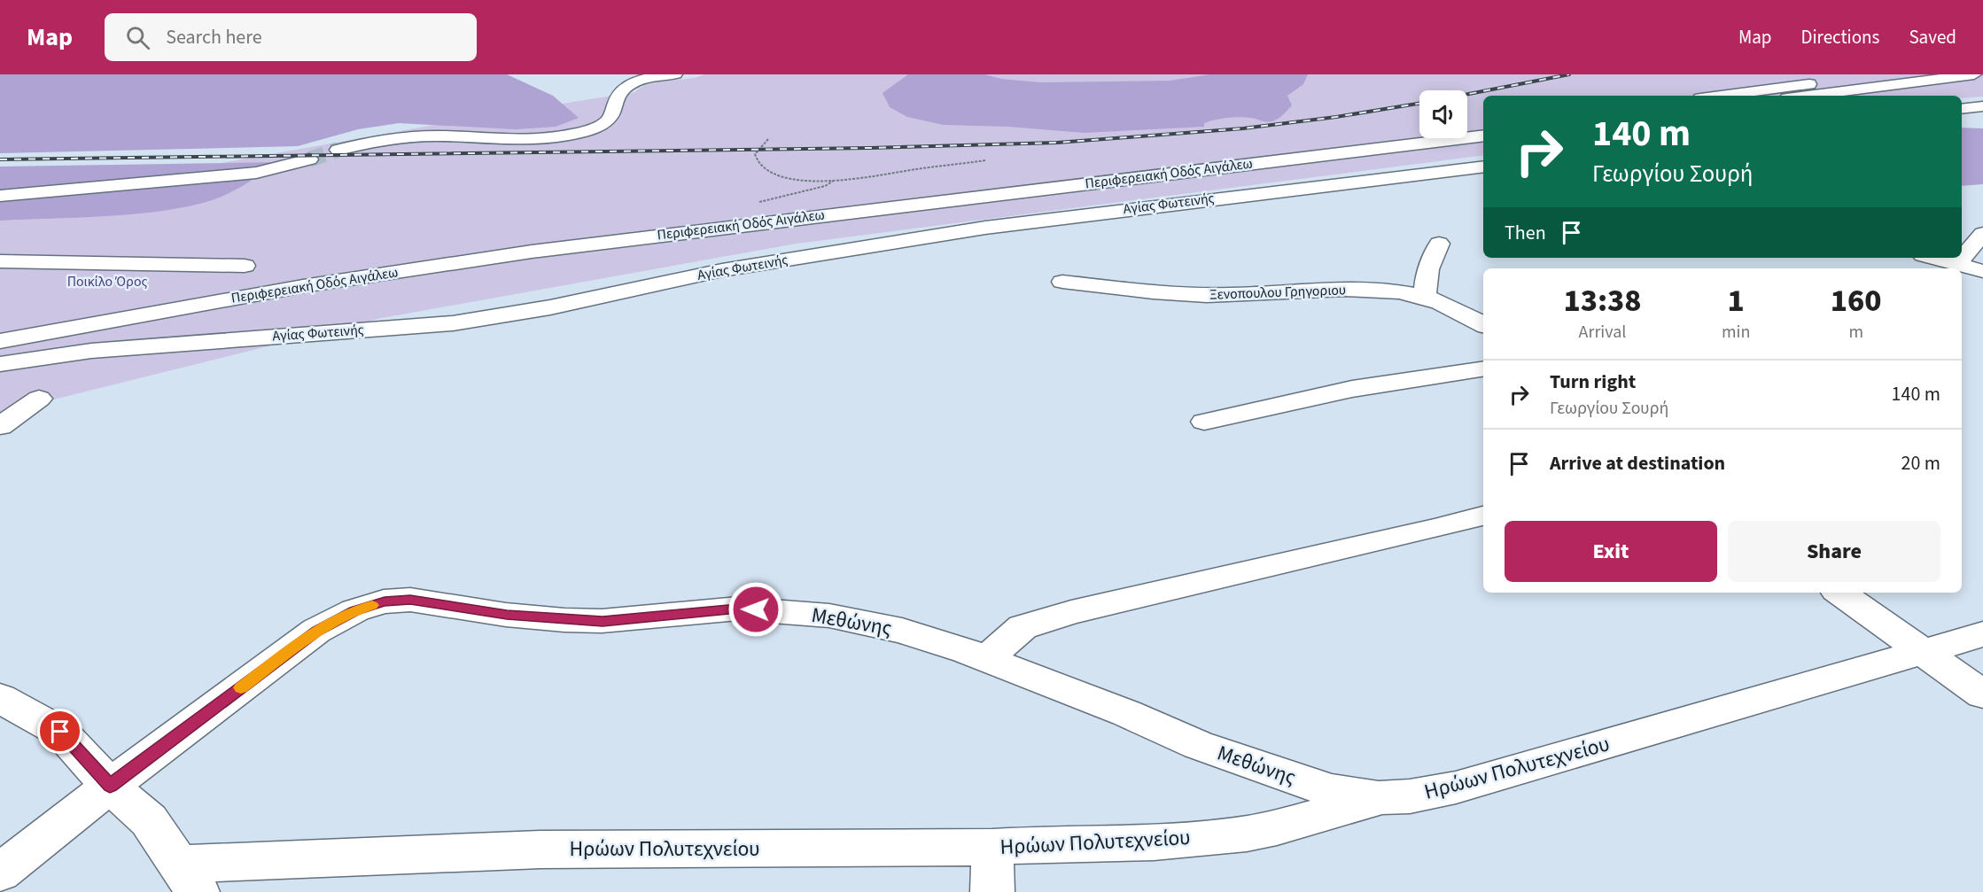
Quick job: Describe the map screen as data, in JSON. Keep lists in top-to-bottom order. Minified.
{"streets":{"main road":["Περιφερειακή Οδός Αιγάλεω","Αγίας Φωτεινής","Ξενοπουλου Γρηγοριου","Μεθώνης","Ηρώων Πολυτεχνείου"]},"crossings":[["Μεθώνης","Ηρώων Πολυτεχνείου"]],"parks":["Ποικίλο Όρος"],"page":{"header":"Map","search":"Search here","nav":["Map","Directions","Saved"],"turn":["140 m","Γεωργίου Σουρή"],"then":"Then","eta":["13:38","Arrival","1","min","160","m"],"list":[{"name":"Turn right","note":"Γεωργίου Σουρή","value":"140 m"},{"name":"Arrive at destination","value":"20 m"}],"buttons":["Exit","Share"]}}
